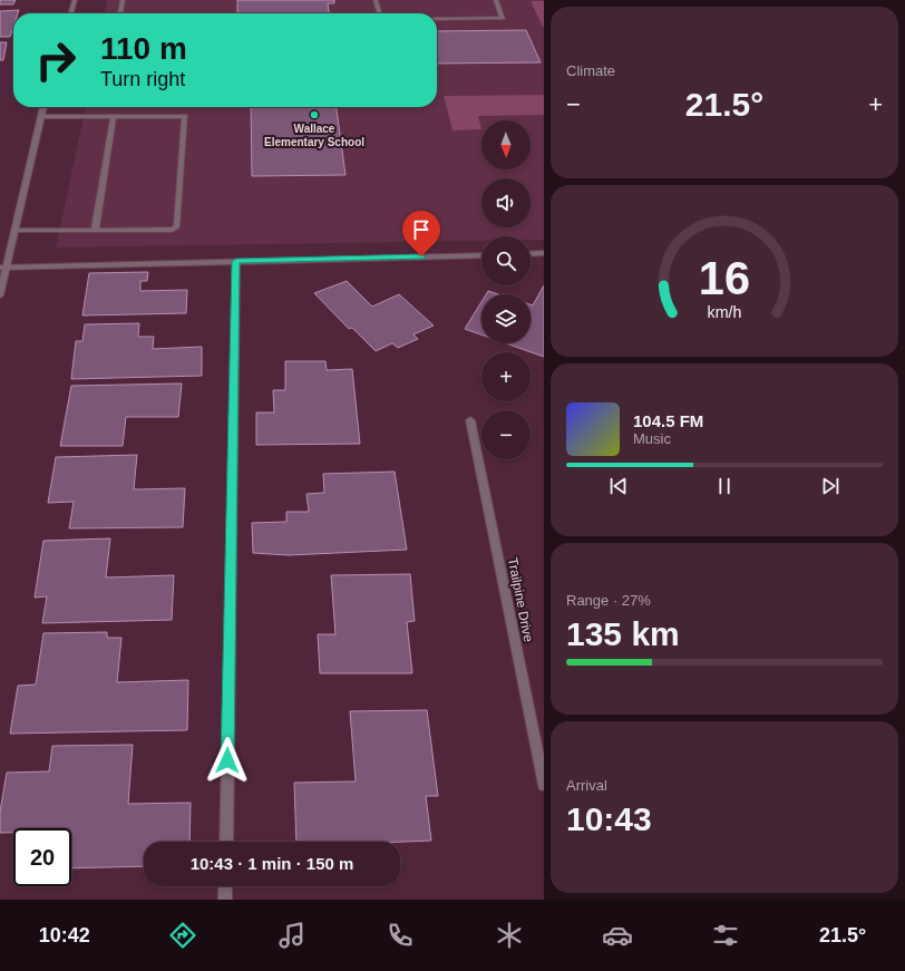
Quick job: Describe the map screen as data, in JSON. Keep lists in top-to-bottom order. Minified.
{"streets":{"street":["Trailpine Drive"]},"places":["Wallace Elementary School"],"north":"bottom","page":{"tile":["Climate",["Range · 27%","135 km"],["Arrival","10:43"]],"turn":["110 m","Turn right"],"heat":["−","21.5°","+"],"map_buttons":["+","−"],"song":["104.5 FM","Music"],"limit":"20","trip":"10:43 · 1 min · 150 m","tabs":["10:42","21.5°"],"gauge":["16","km/h"]}}
